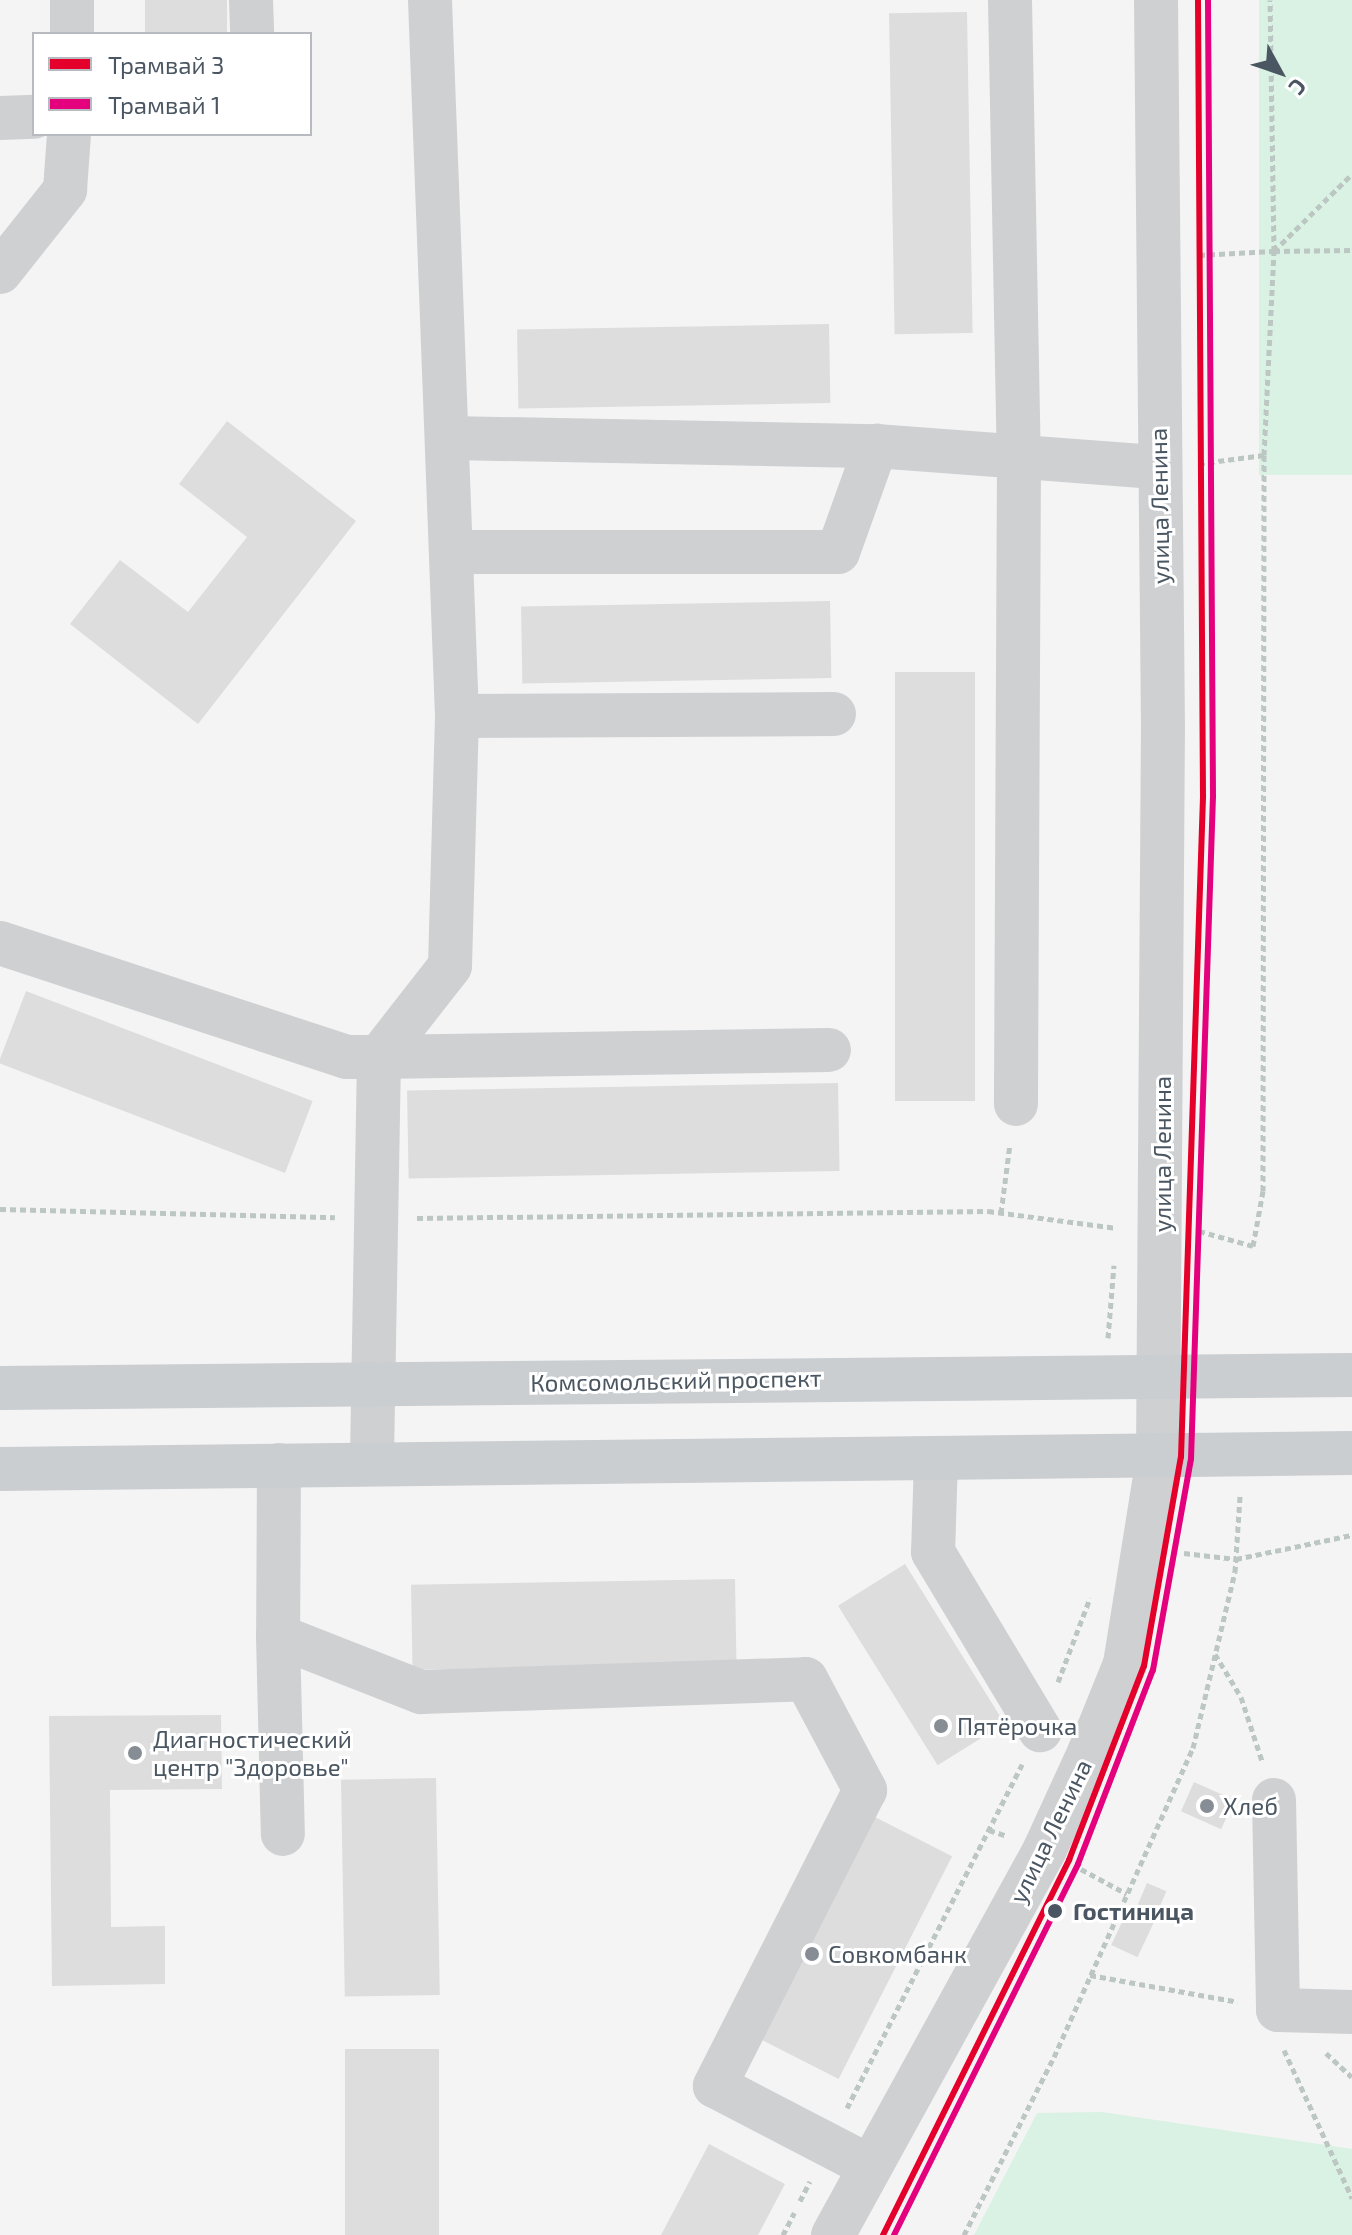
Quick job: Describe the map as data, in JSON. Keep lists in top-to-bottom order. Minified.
{"streets":{"main road":["Комсомольский проспект"],"street":["улица Ленина"]},"crossings":[["улица Ленина","Комсомольский проспект"]],"places":["Пятёрочка","Диагностический центр \"Здоровье\"","Хлеб","Гостиница","Совкомбанк"],"lines":["tram line 3","tram line 1"],"legend":["Трамвай 3","Трамвай 1"],"north":"bottom right"}
